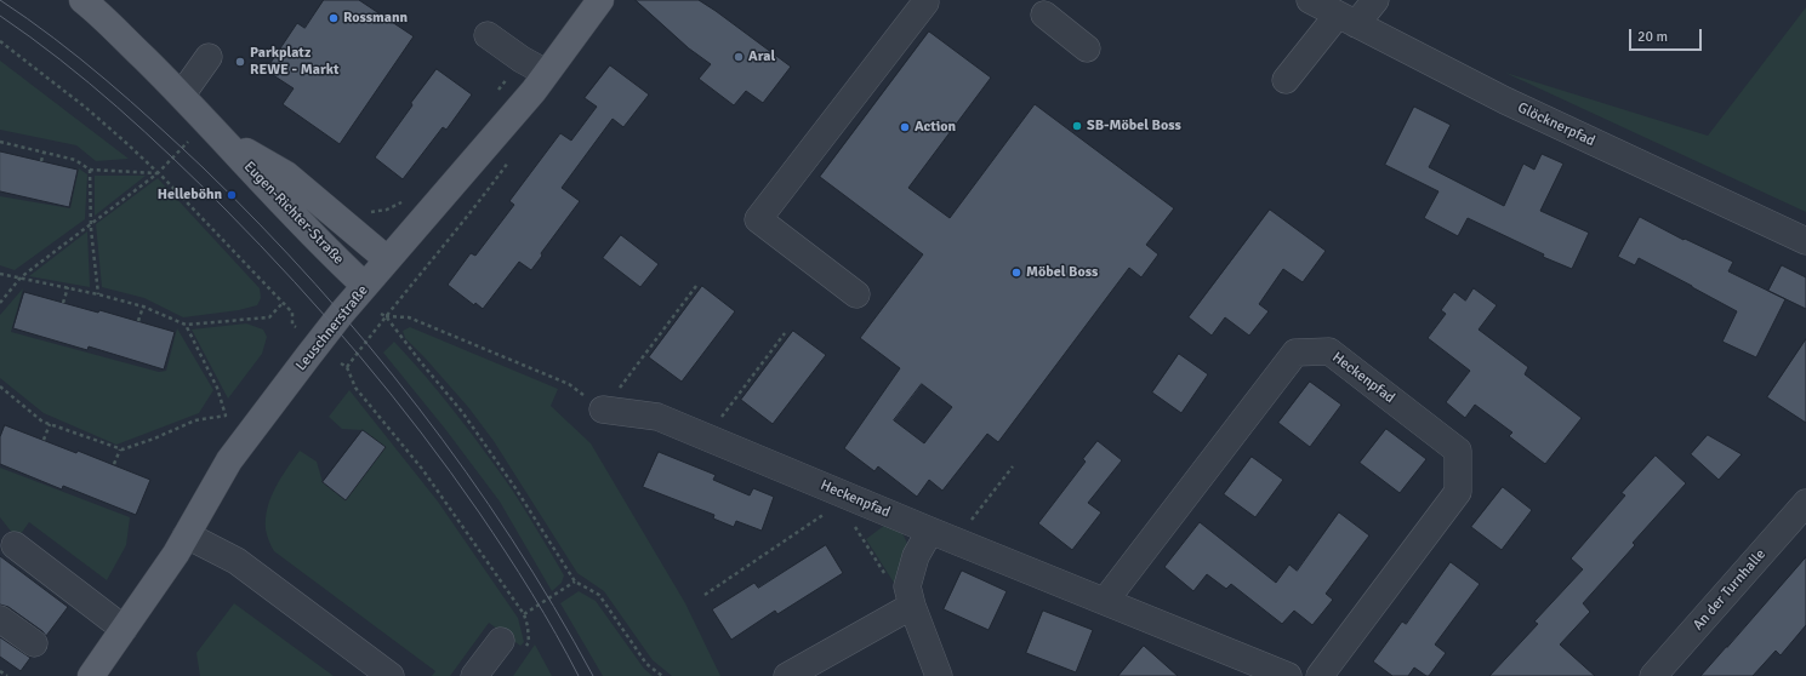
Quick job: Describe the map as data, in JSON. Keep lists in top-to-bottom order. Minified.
{"streets":{"main road":["Eugen-Richter-Straße","Leuschnerstraße"],"street":["Glöcknerpfad","Heckenpfad","An der Turnhalle"]},"crossings":[["Eugen-Richter-Straße","Leuschnerstraße"]],"places":["Rossmann","Aral","Parkplatz REWE - Markt","SB-Möbel Boss","Action","Helleböhn","Möbel Boss"],"scale_bar":"20 m"}
